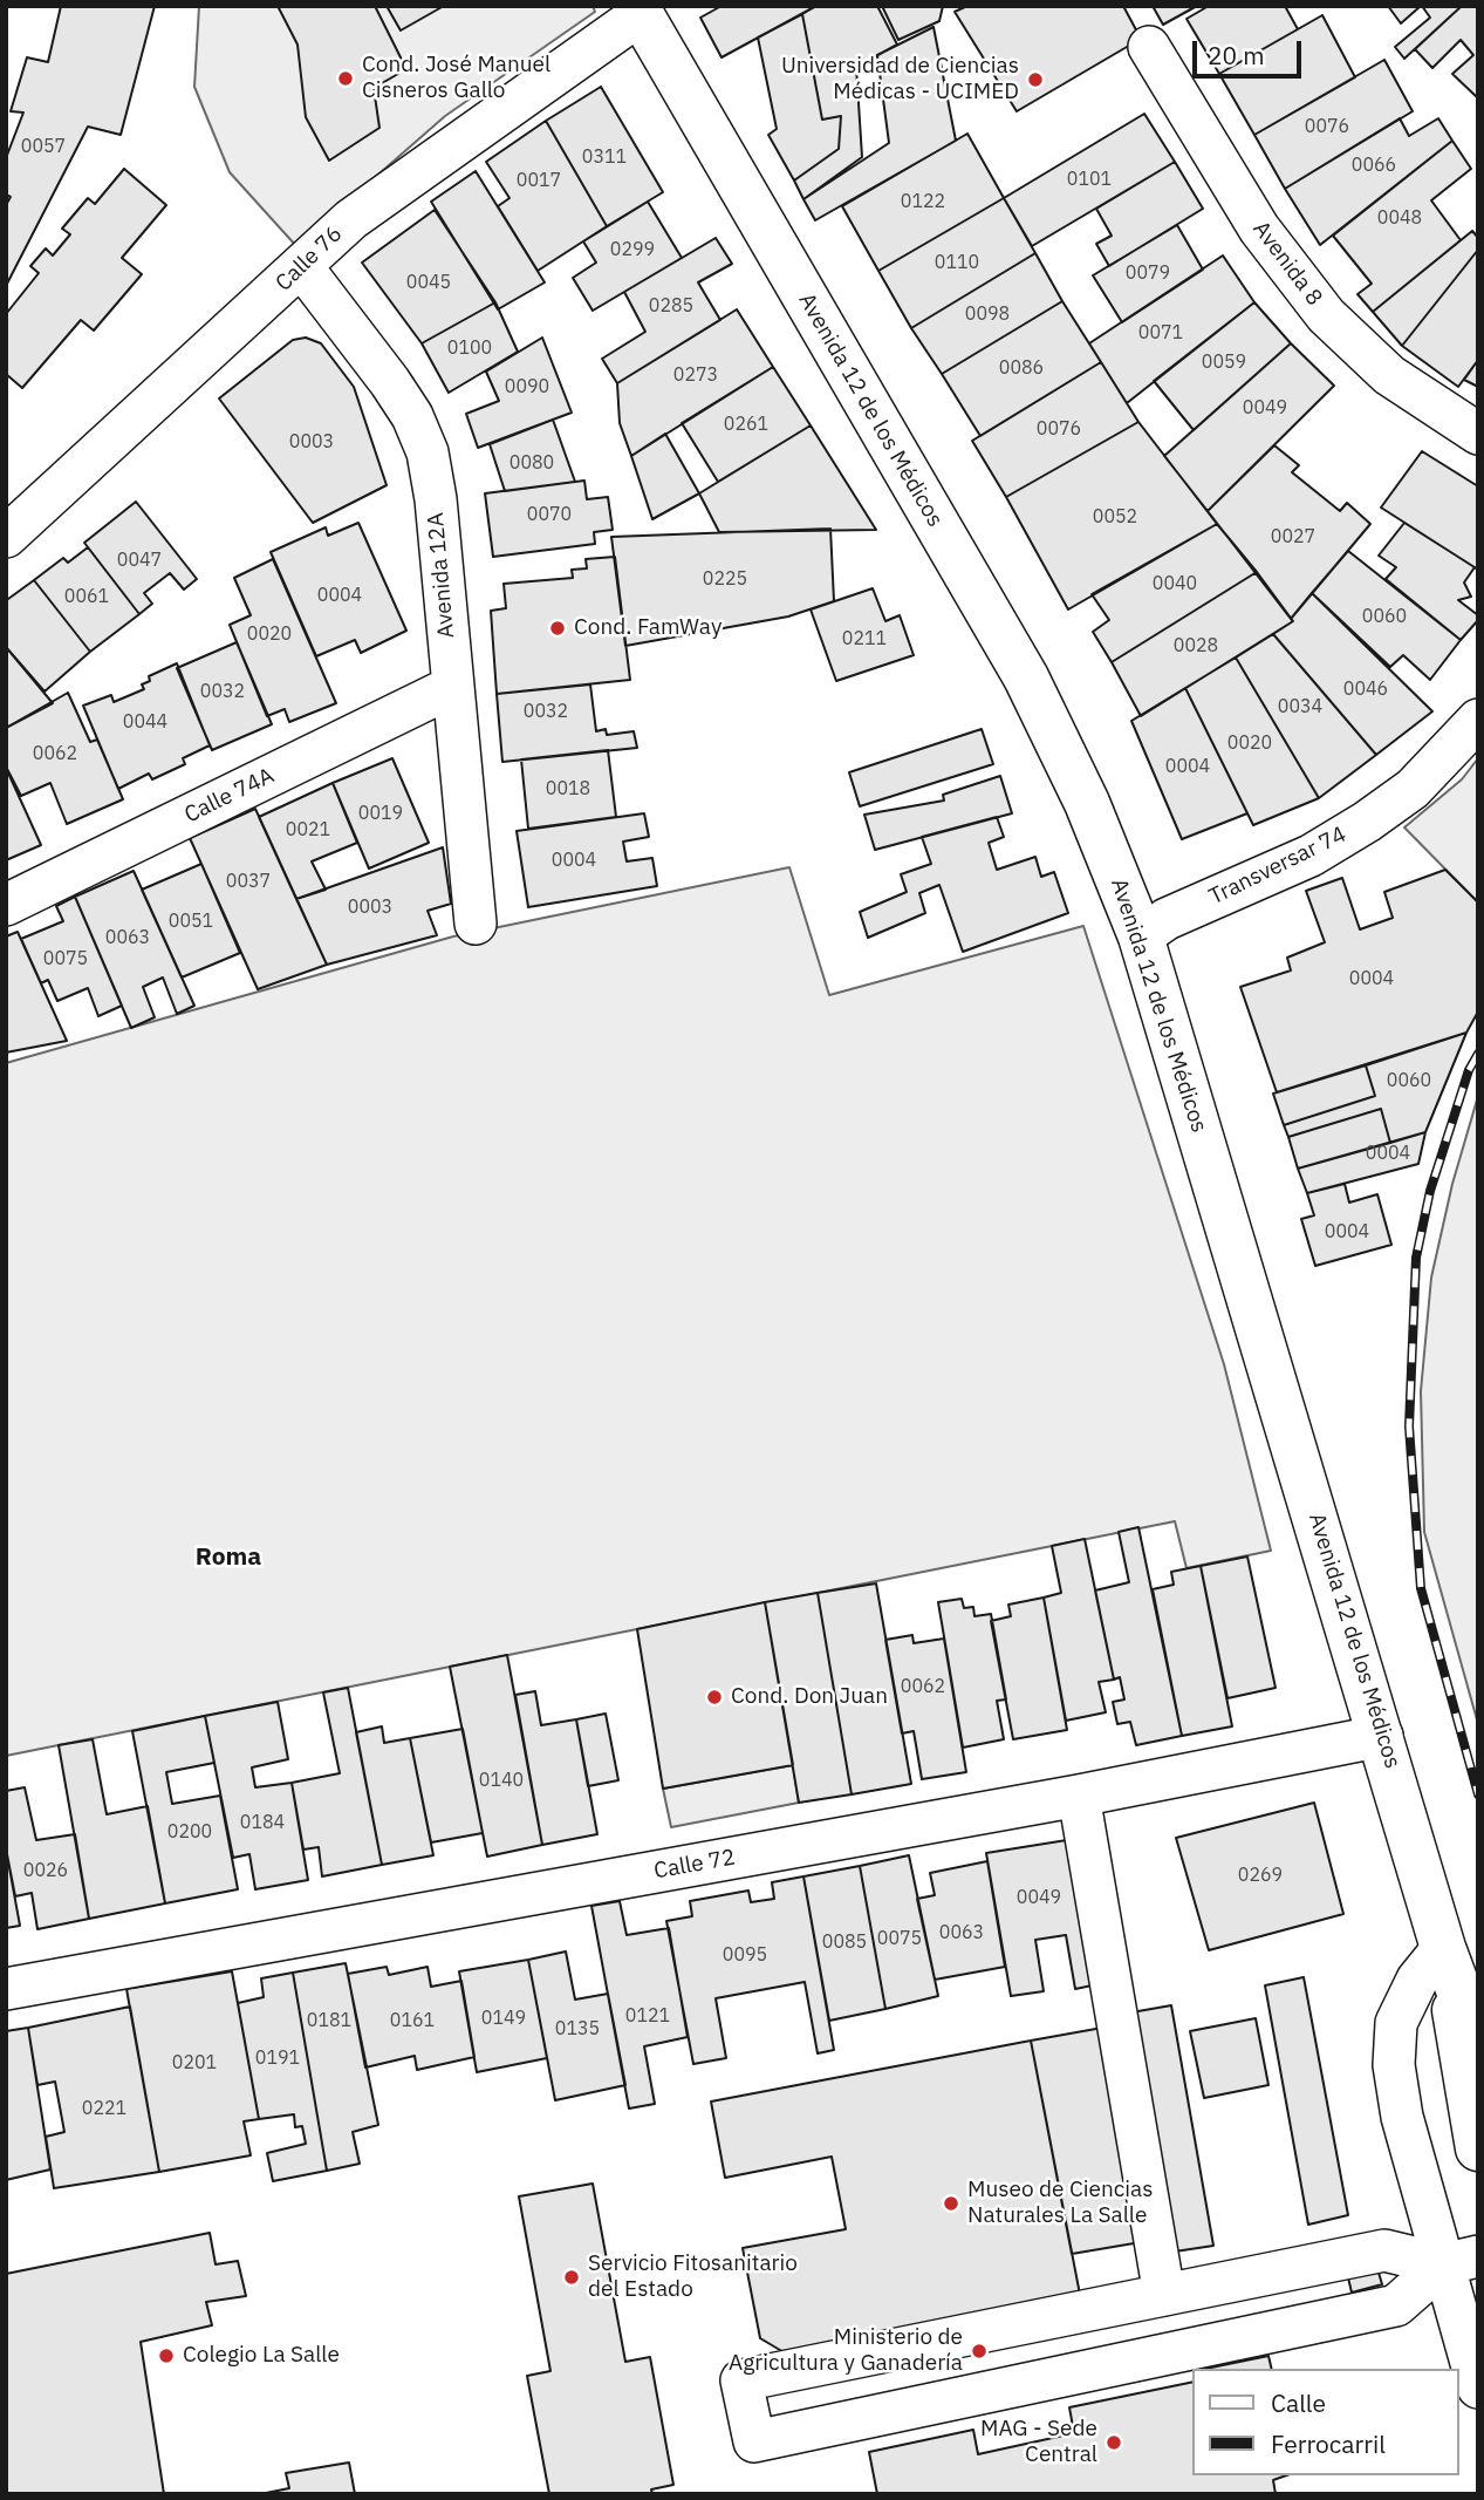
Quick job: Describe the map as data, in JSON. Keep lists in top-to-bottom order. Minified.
{"streets":{"main road":["Avenida 12 de los Médicos"],"street":["Calle 76","Avenida 8","Avenida 12A","Calle 74A","Transversar 74","Calle 72"]},"crossings":[["Calle 76","Avenida 12 de los Médicos"],["Calle 76","Avenida 12A"],["Avenida 12 de los Médicos","Transversar 74"],["Avenida 12 de los Médicos","Calle 72"],["Avenida 12A","Calle 74A"]],"districts":["Roma"],"places":["Cond. José Manuel Cisneros Gallo","Universidad de Ciencias Médicas - UCIMED","Cond. FamWay","Cond. Don Juan","Museo de Ciencias Naturales La Salle","Servicio Fitosanitario del Estado","Ministerio de Agricultura y Ganadería","Colegio La Salle","MAG - Sede Central"],"house_numbers":["0076","0057","0311","0066","0101","0017","0122","0048","0299","0110","0079","0045","0285","0098","0071","0100","0059","0086","0273","0090","0049","0261","0076","0003","0080","0070","0052","0027","0047","0225","0040","0004","0061","0060","0020","0211","0028","0046","0032","0034","0032","0044","0020","0062","0004","0018","0019","0021","0004","0037","0003","0051","0063","0075","0004","0060","0004","0004","0062","0140","0184","0200","0026","0269","0049","0063","0075","0085","0095","0121","0149","0181","0161","0135","0191","0201","0221"],"legend":["Calle","Ferrocarril"],"scale_bar":"20 m"}
